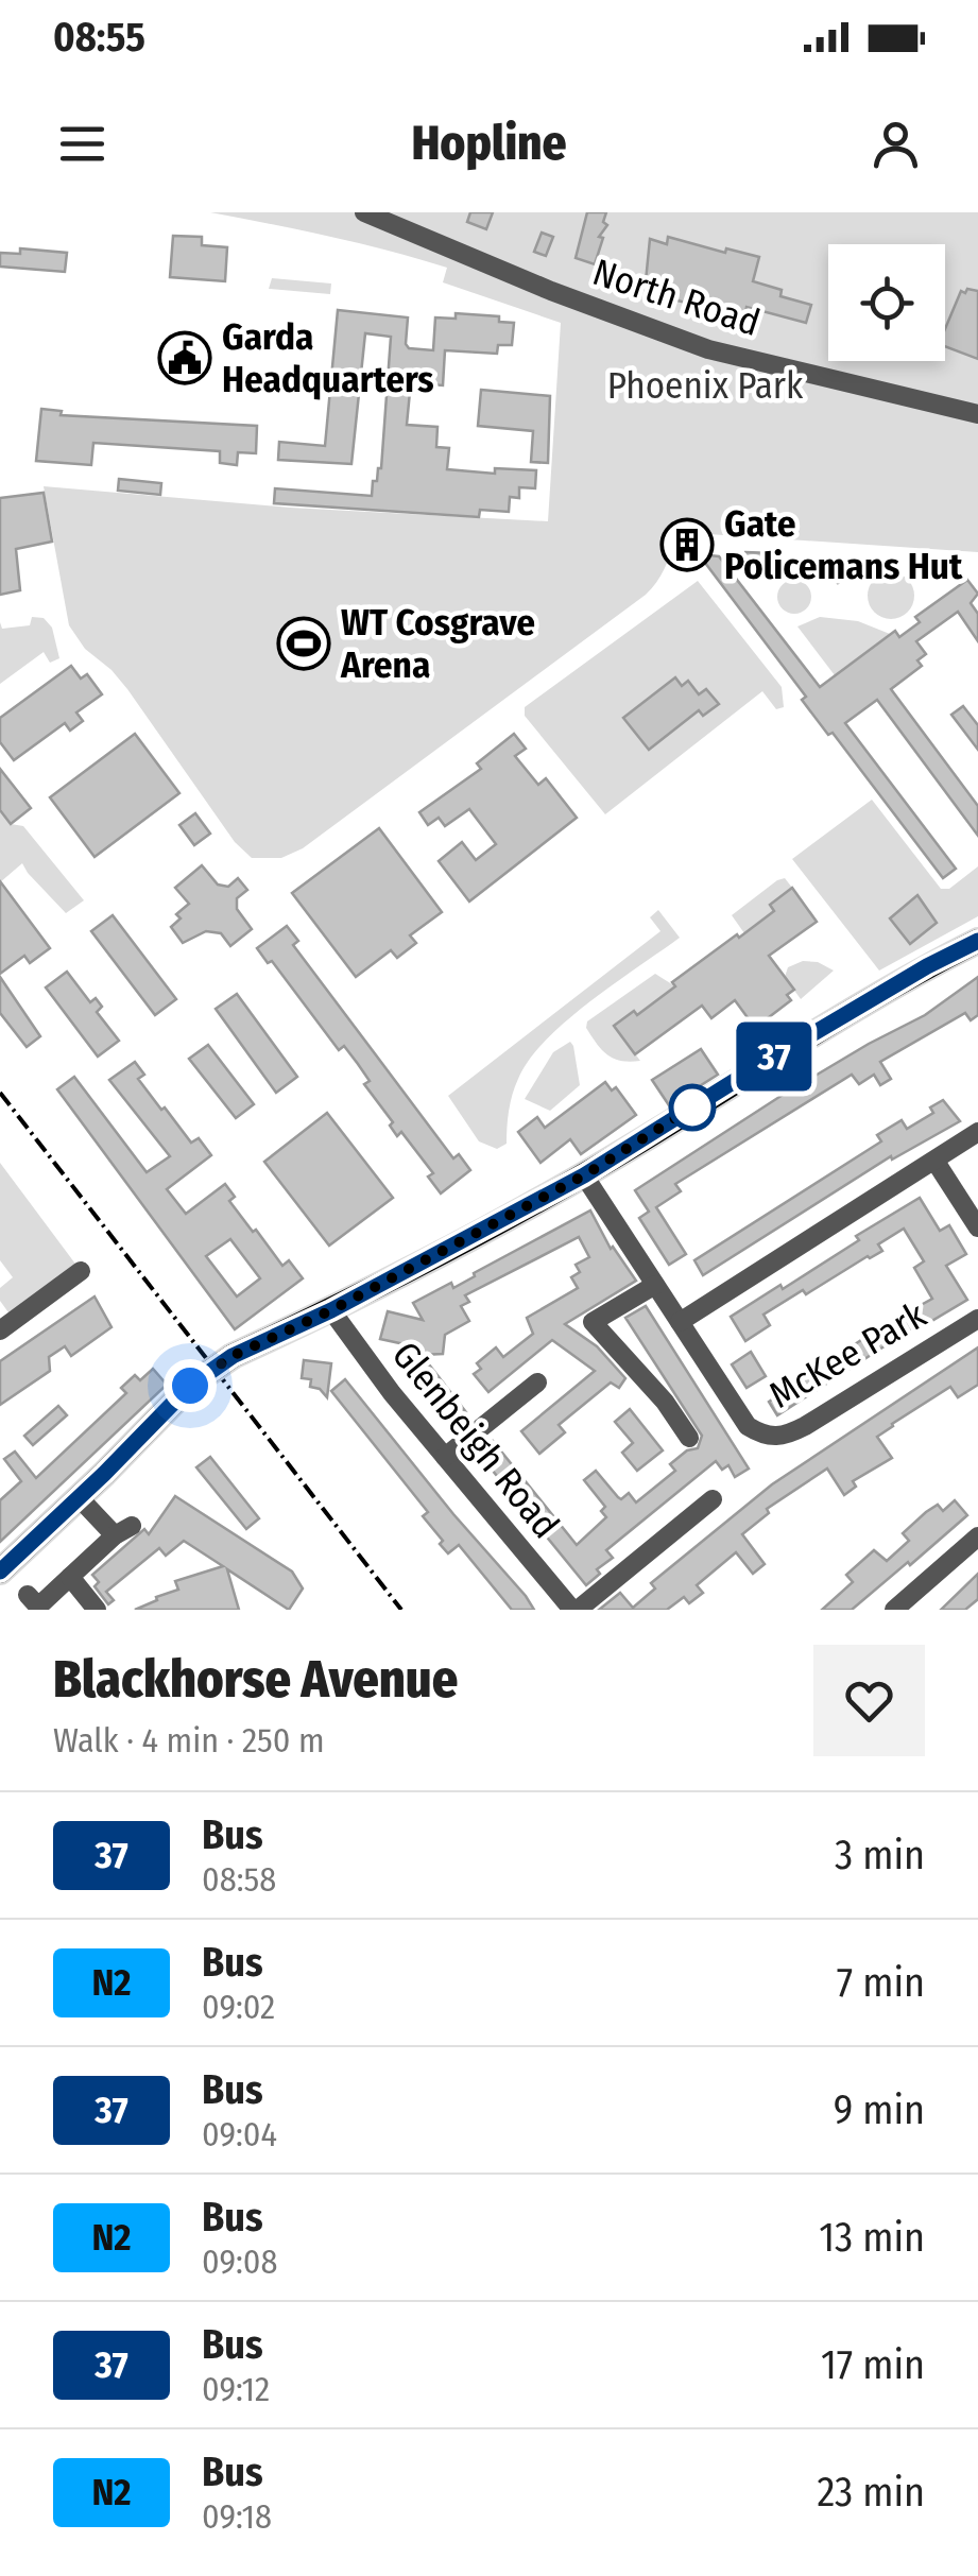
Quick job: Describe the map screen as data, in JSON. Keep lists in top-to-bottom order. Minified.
{"streets":{"street":["North Road","McKee Park","Glenbeigh Road"]},"parks":["Phoenix Park"],"places":{"public building":["Garda Headquarters"],"building":["Gate Policemans Hut"],"sports":["WT Cosgrave Arena"]},"lines":["bus line 37"],"page":{"status":"08:55","header":"Hopline","on_map":"37","heading":["Blackhorse Avenue","Walk · 4 min · 250 m"],"list":[{"mark":"37","name":"Bus","note":"08:58","value":"3 min"},{"mark":"N2","name":"Bus","note":"09:02","value":"7 min"},{"mark":"37","name":"Bus","note":"09:04","value":"9 min"},{"mark":"N2","name":"Bus","note":"09:08","value":"13 min"},{"mark":"37","name":"Bus","note":"09:12","value":"17 min"},{"mark":"N2","name":"Bus","note":"09:18","value":"23 min"}]}}
